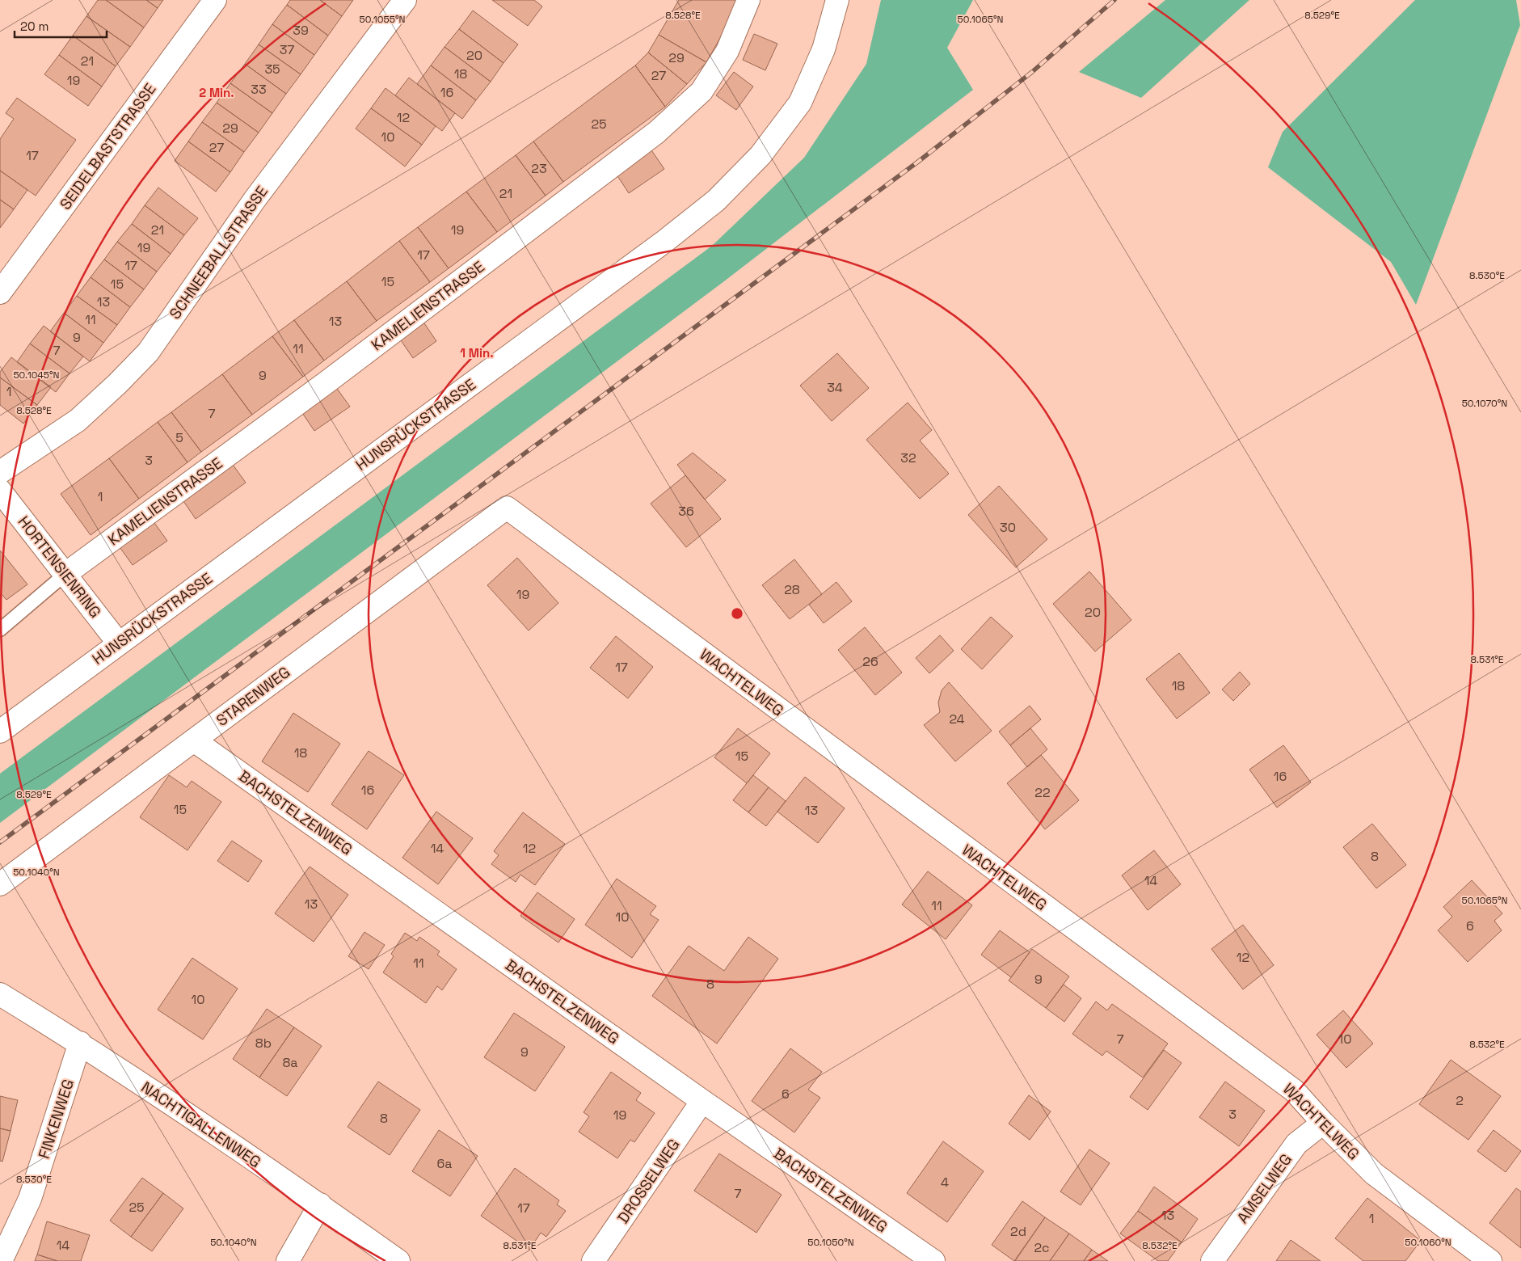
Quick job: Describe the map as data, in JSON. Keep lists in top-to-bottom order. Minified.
{"streets":{"street":["SEIDELBASTSTRASSE","SCHNEEBALLSTRASSE","KAMELIENSTRASSE","HUNSRÜCKSTRASSE","HORTENSIENRING","WACHTELWEG","STARENWEG","BACHSTELZENWEG","FINKENWEG","NACHTIGALLENWEG","DROSSELWEG","AMSELWEG"]},"crossings":[["KAMELIENSTRASSE","HORTENSIENRING"],["HUNSRÜCKSTRASSE","HORTENSIENRING"],["WACHTELWEG","STARENWEG"],["WACHTELWEG","AMSELWEG"],["STARENWEG","BACHSTELZENWEG"],["BACHSTELZENWEG","DROSSELWEG"],["FINKENWEG","NACHTIGALLENWEG"]],"house_numbers":["39","37","20","29","21","35","18","27","19","33","16","12","25","29","10","27","17","23","21","21","19","19","17","17","15","15","13","11","13","9","11","7","9","34","1","7","5","32","3","1","36","30","28","19","20","26","17","18","24","18","15","16","16","22","15","13","14","12","8","14","13","11","10","6","12","11","9","8","10","7","10","8b","9","8a","6","2","3","19","8","6a","4","7","25","17","13","1","2d","14","2c"],"scale_bar":"20 m","coordinates":["8.528°E","8.529°E","50.1055°N","50.1065°N","8.530°E","50.1045°N","50.1070°N","8.531°E","50.1040°N","8.532°E","50.1050°N","50.1060°N"],"rings":["2 Min.","1 Min."]}
